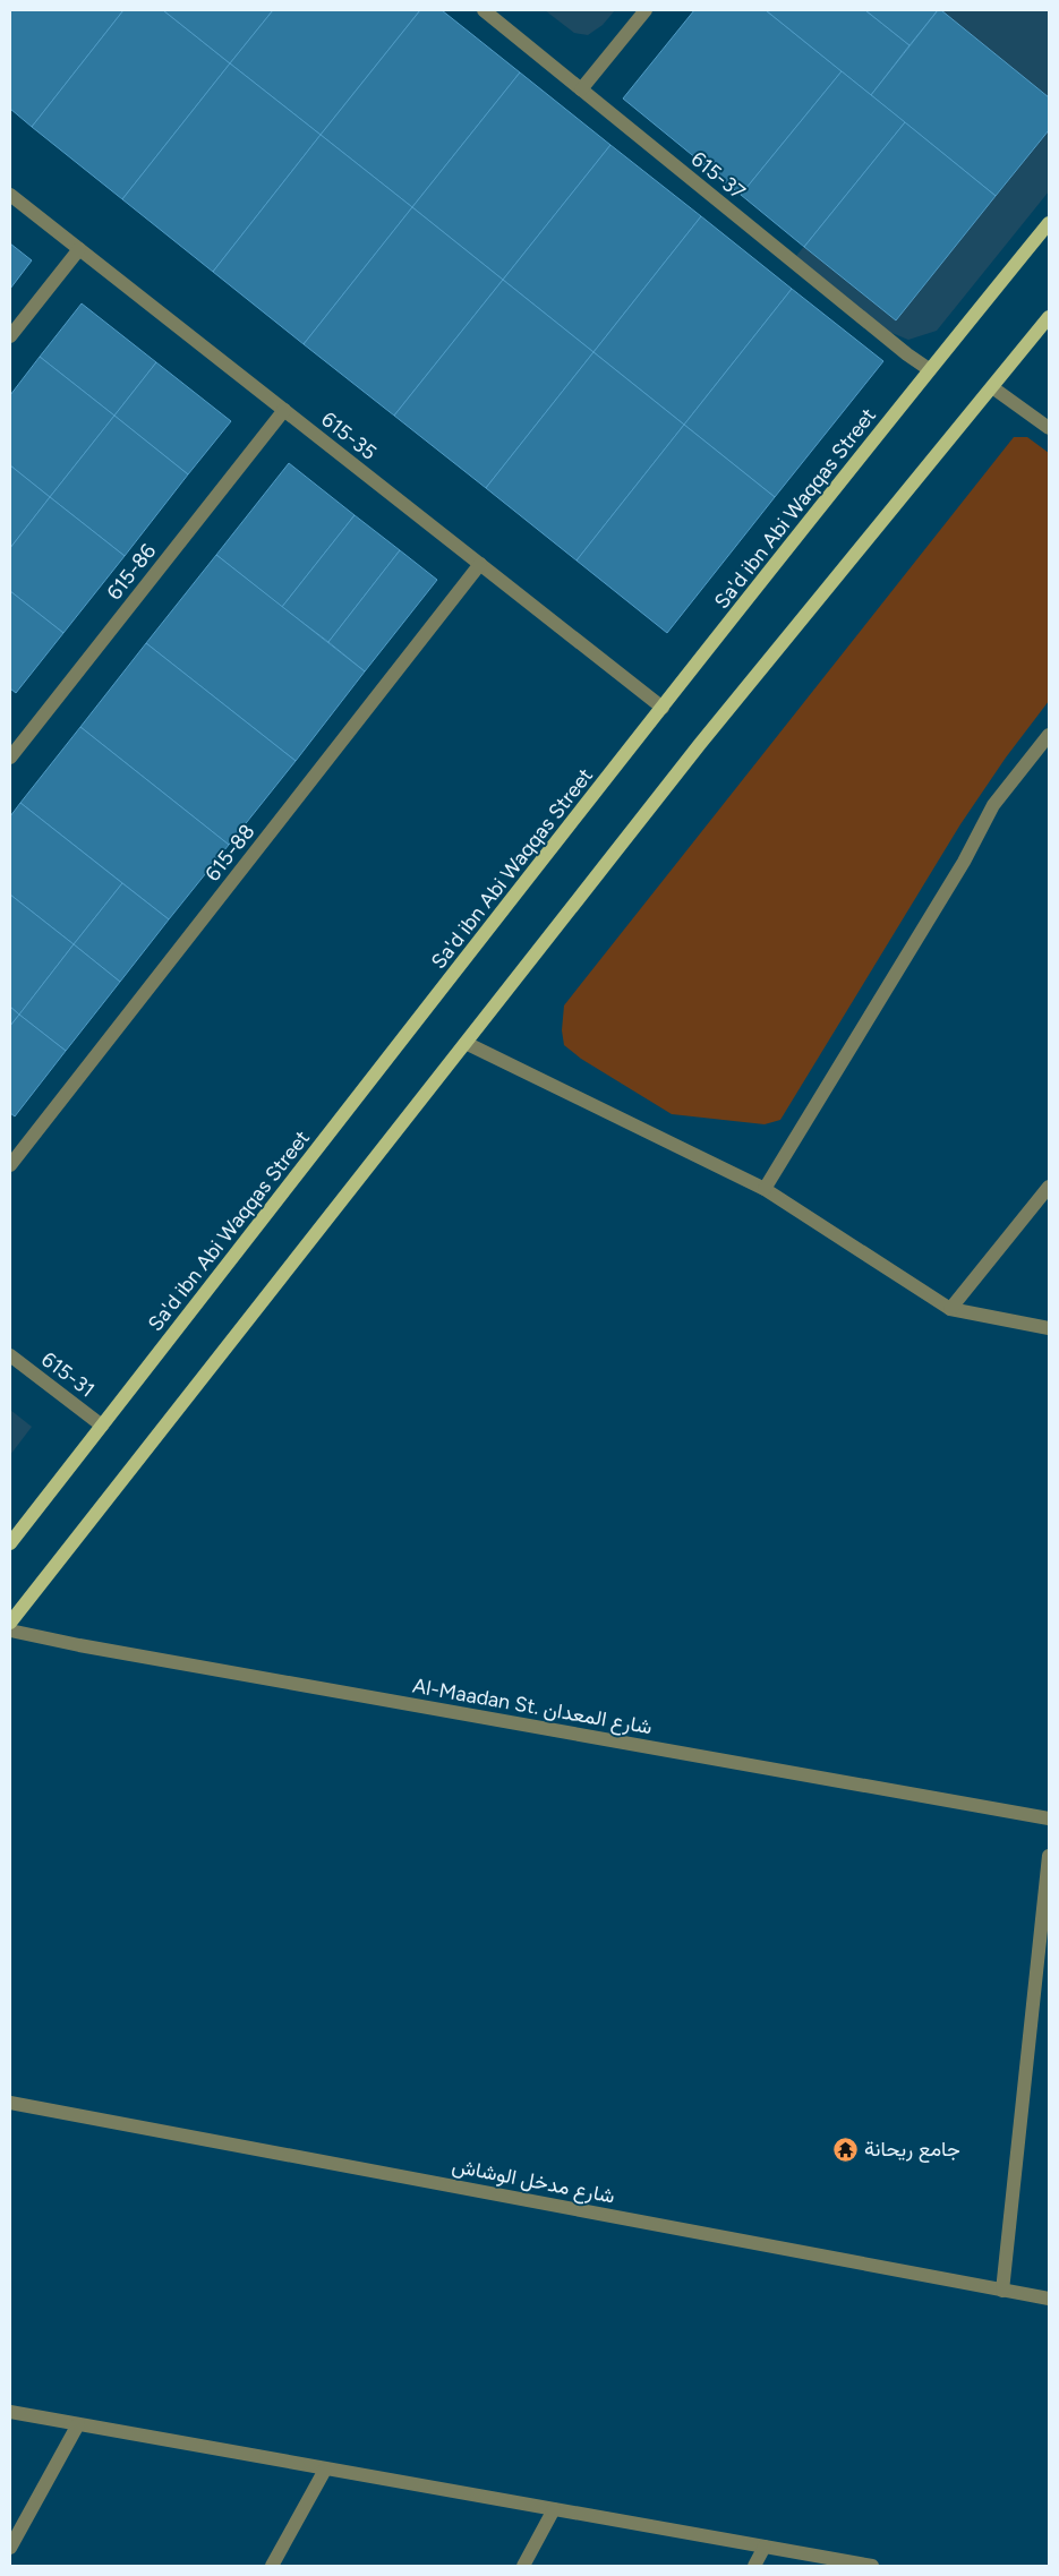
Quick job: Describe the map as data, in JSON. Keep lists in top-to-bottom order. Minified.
{"streets":{"main road":["Sa'd ibn Abi Waqqas Street"],"street":["615-37","615-35","615-86","615-88","615-31","Al-Maadan St. شارع المعدان","شارع مدخل الوشاش"]},"crossings":[["615-37","Sa'd ibn Abi Waqqas Street"],["615-35","Sa'd ibn Abi Waqqas Street"],["615-35","615-86"],["615-35","615-88"],["Sa'd ibn Abi Waqqas Street","615-31"]],"places":{"temple":["جامع ريحانة"]}}
